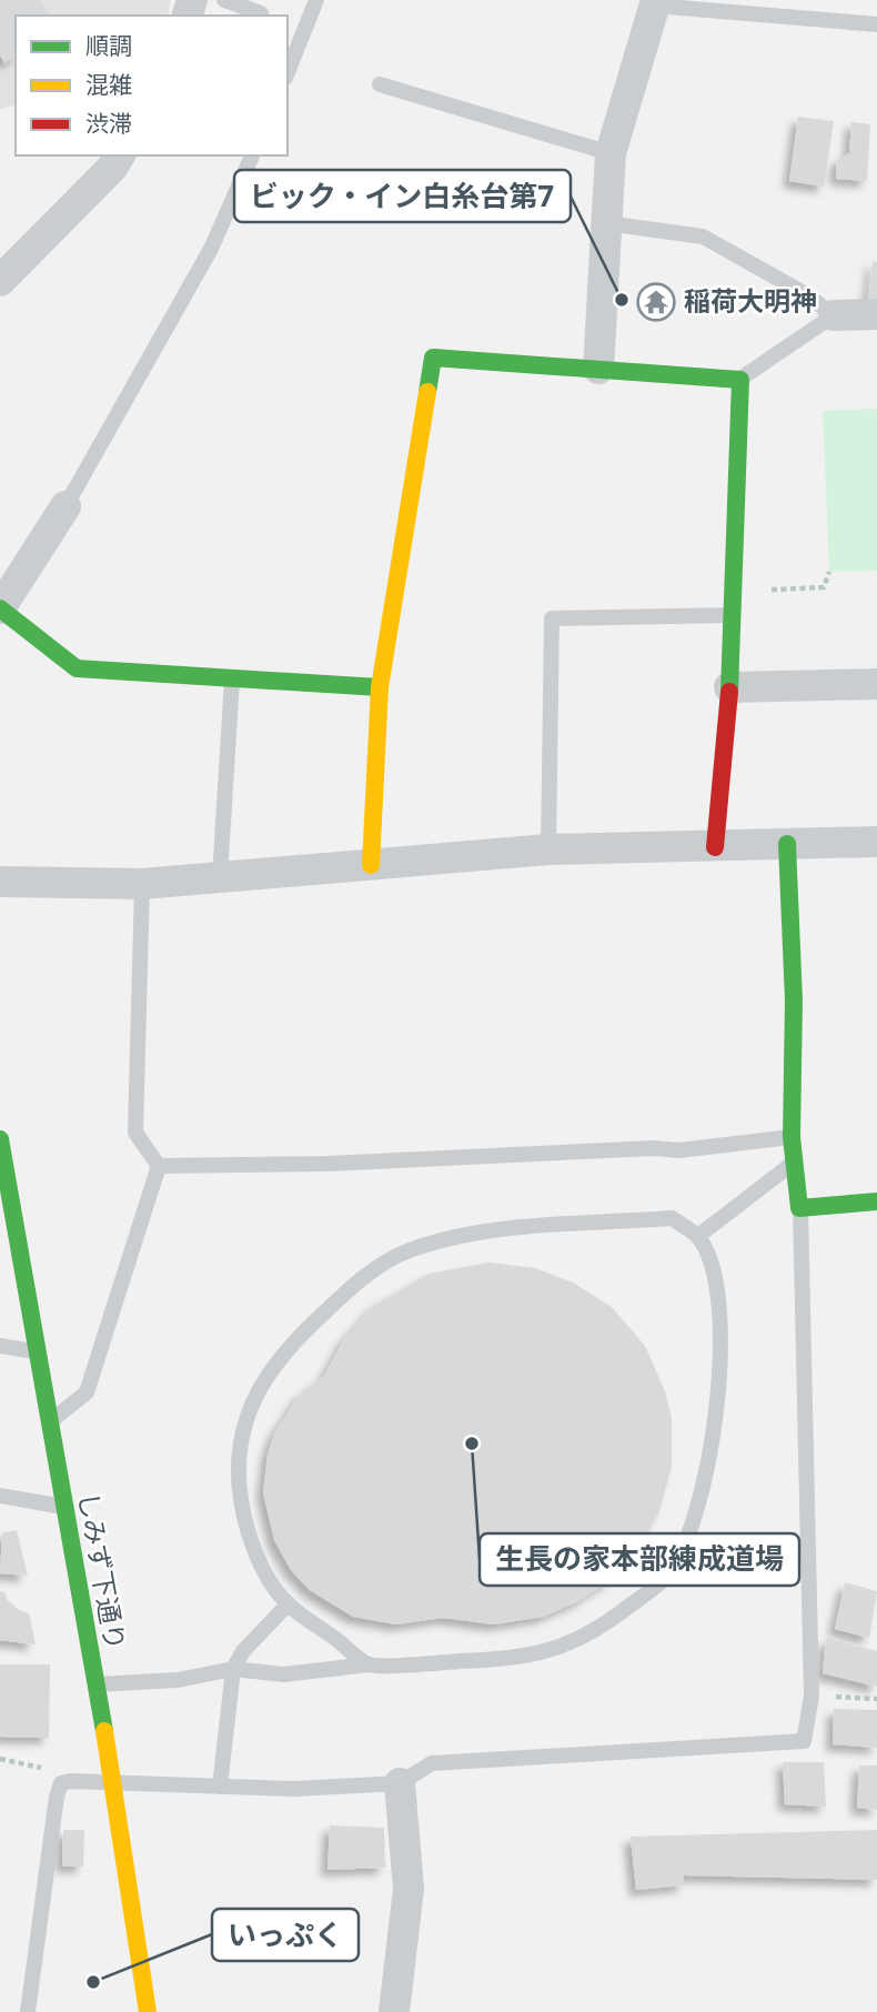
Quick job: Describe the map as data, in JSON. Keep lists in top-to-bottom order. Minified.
{"streets":{"street":["しみず下通り"]},"places":{"other":["ビック・イン白糸台第7","生長の家本部練成道場","いっぷく"],"temple":["稲荷大明神"]},"legend":["順調","混雑","渋滞"]}
